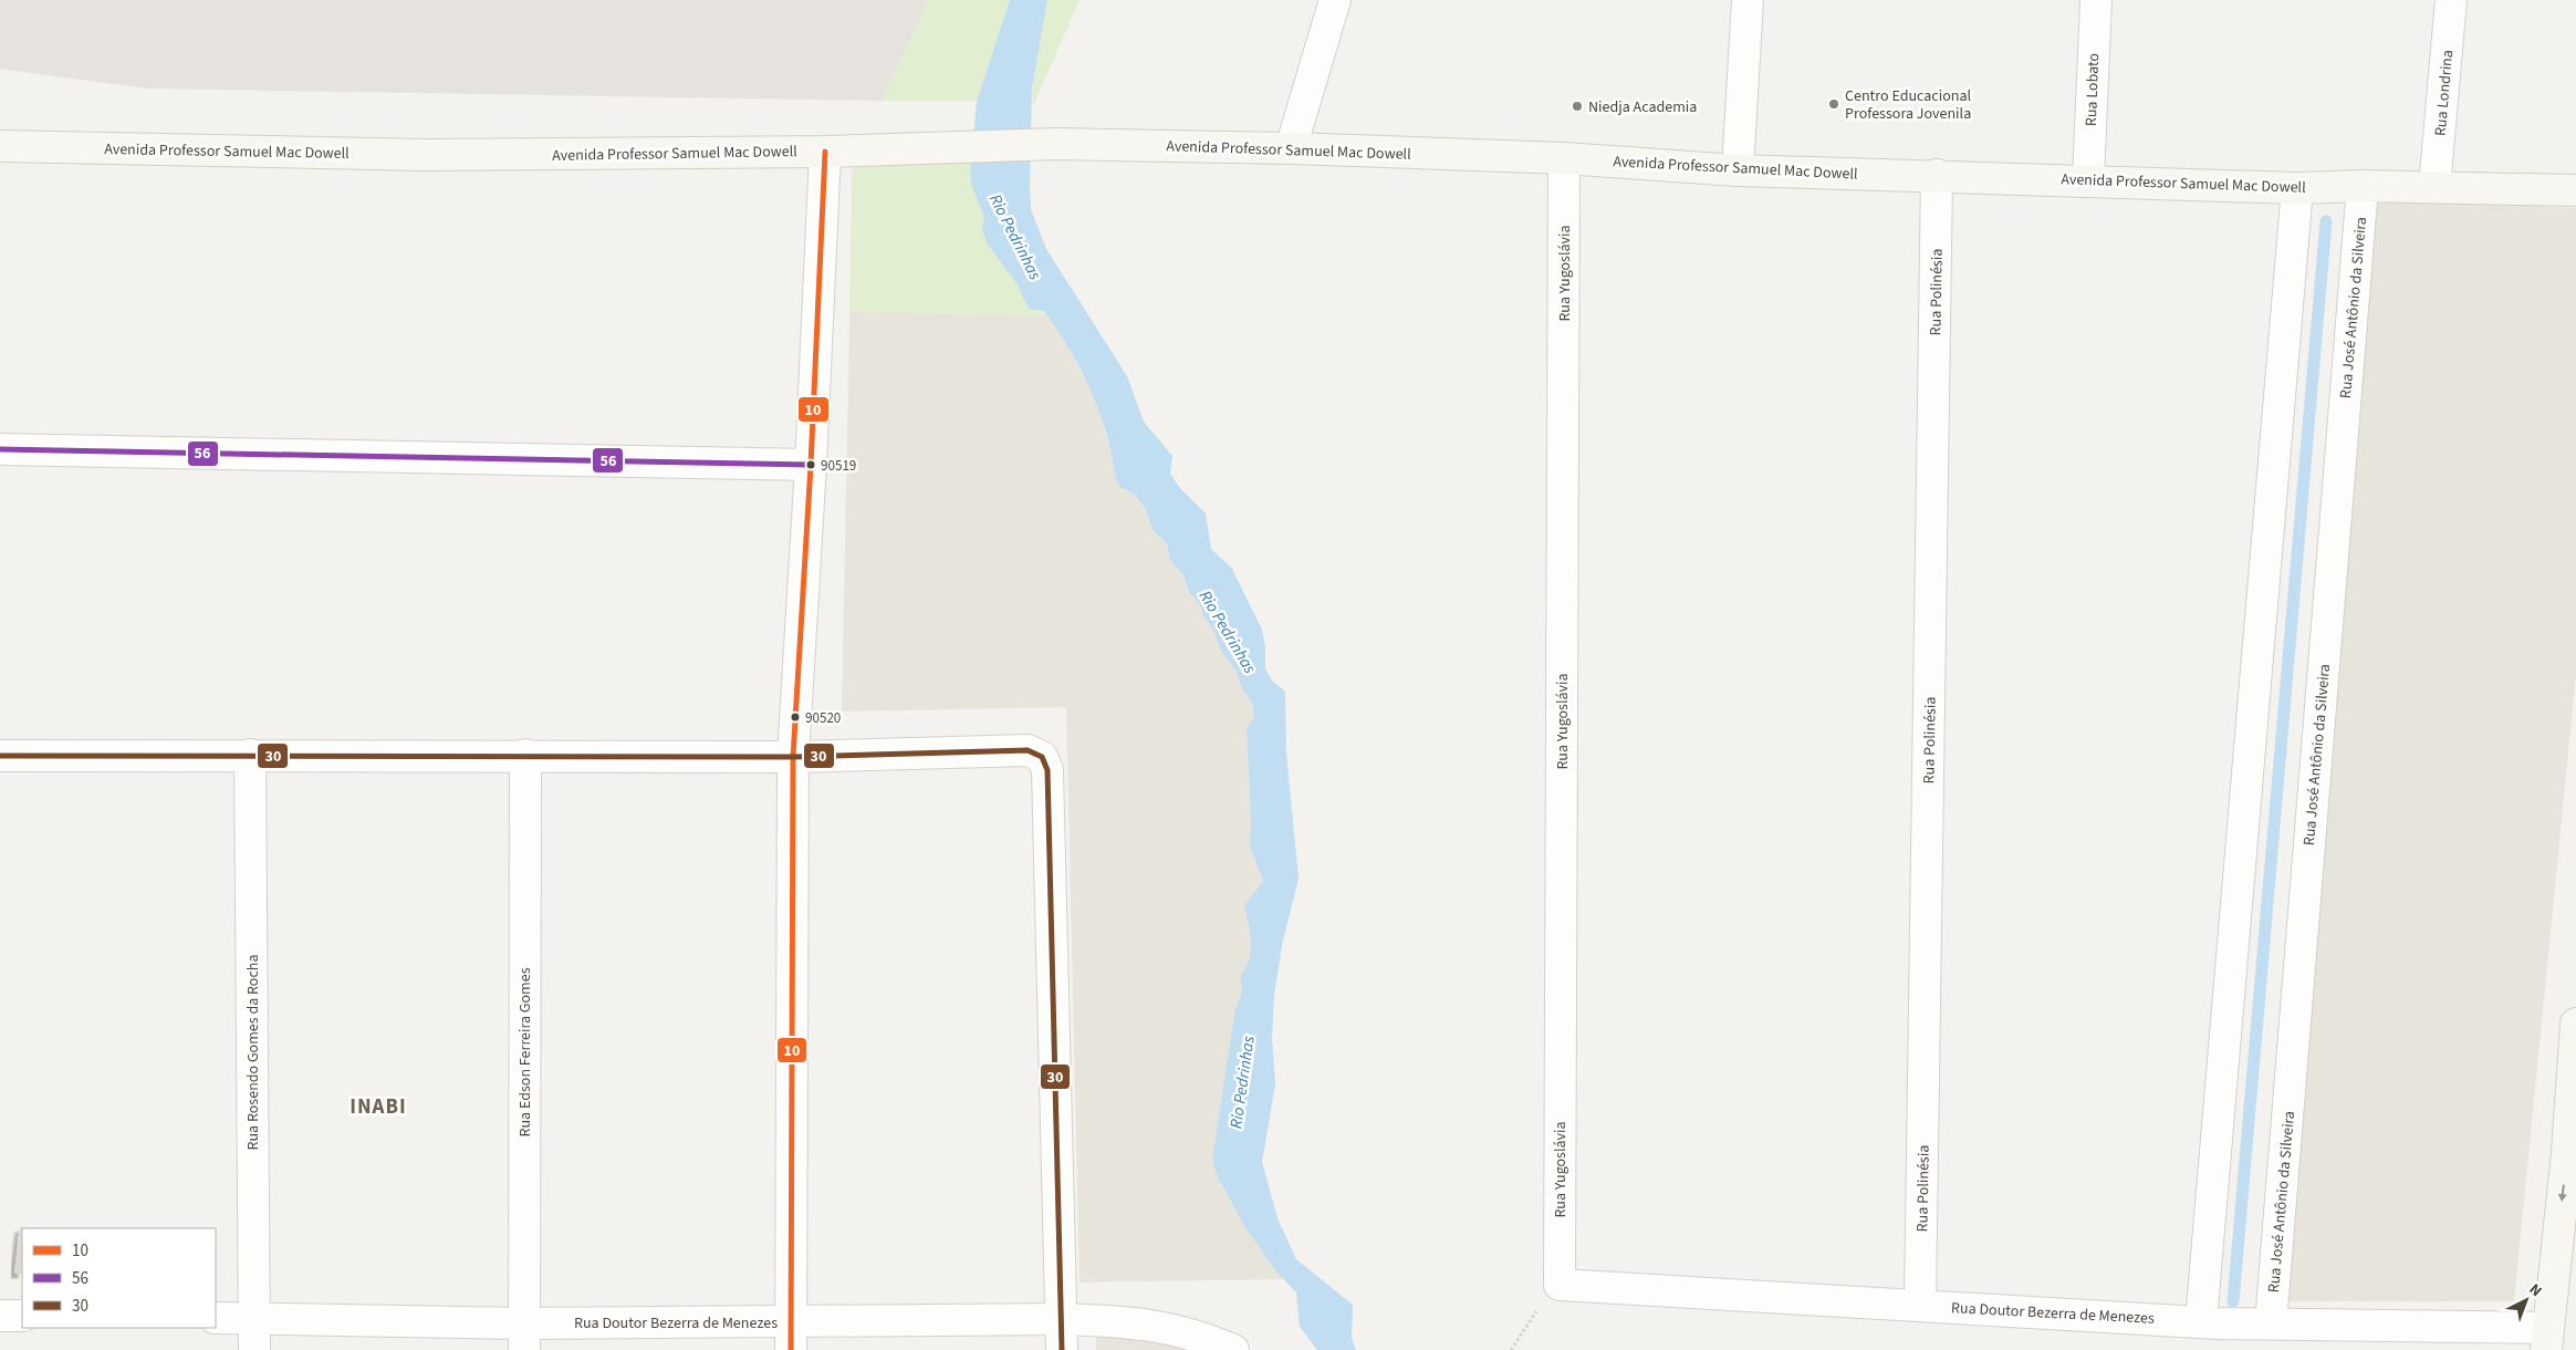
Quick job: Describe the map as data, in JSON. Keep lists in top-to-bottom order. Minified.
{"streets":{"street":["Rua Lobato","Rua Londrina","Avenida Professor Samuel Mac Dowell","Rua Yugoslávia","Rua Polinésia","Rua José Antônio da Silveira","Rua Rosendo Gomes da Rocha","Rua Edson Ferreira Gomes","Rua Doutor Bezerra de Menezes"]},"crossings":[["Rua Lobato","Avenida Professor Samuel Mac Dowell"],["Rua Londrina","Avenida Professor Samuel Mac Dowell"],["Avenida Professor Samuel Mac Dowell","Rua Yugoslávia"],["Avenida Professor Samuel Mac Dowell","Rua Polinésia"],["Avenida Professor Samuel Mac Dowell","Rua José Antônio da Silveira"],["Rua Yugoslávia","Rua Doutor Bezerra de Menezes"],["Rua Polinésia","Rua Doutor Bezerra de Menezes"],["Rua José Antônio da Silveira","Rua Doutor Bezerra de Menezes"],["Rua Rosendo Gomes da Rocha","Rua Doutor Bezerra de Menezes"],["Rua Edson Ferreira Gomes","Rua Doutor Bezerra de Menezes"]],"districts":["INABI"],"water":["Rio Pedrinhas"],"places":["Centro Educacional Professora Jovenila","Niedja Academia","90519","90520"],"lines":["transit line 10","transit line 56","transit line 30"],"legend":["10","56","30"],"north":"top right"}
